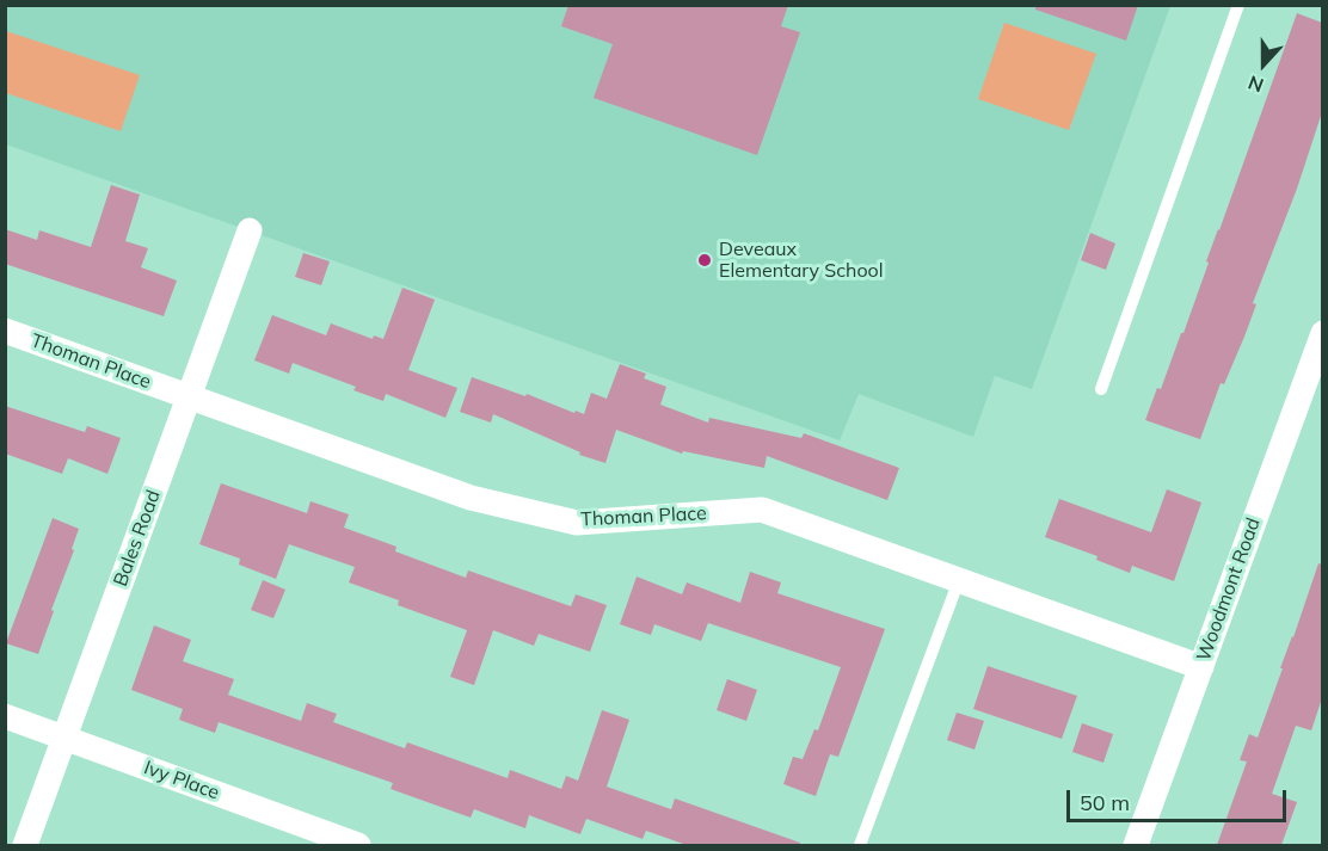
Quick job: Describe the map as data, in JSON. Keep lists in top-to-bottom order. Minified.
{"streets":{"street":["Thoman Place","Bales Road","Woodmont Road","Ivy Place"]},"crossings":[["Thoman Place","Bales Road"],["Thoman Place","Woodmont Road"],["Bales Road","Ivy Place"]],"places":["Deveaux Elementary School"],"scale_bar":"50 m","north":"bottom"}
